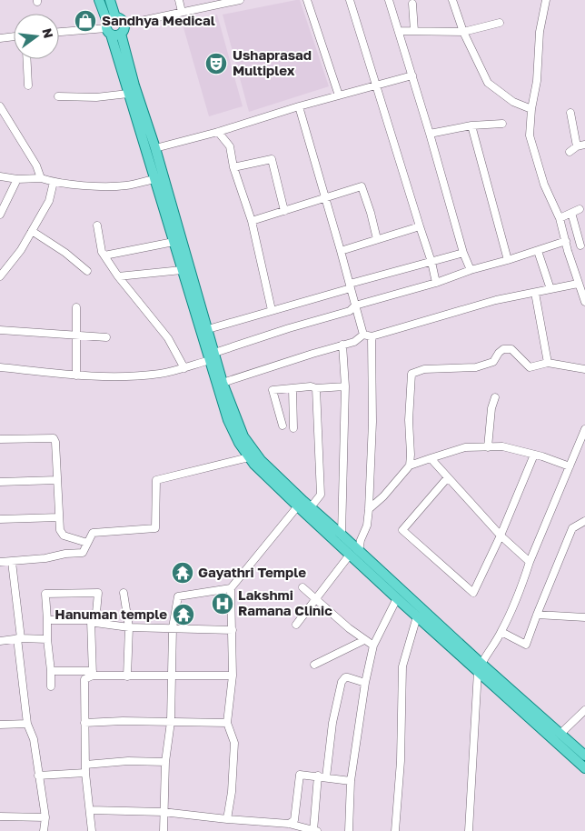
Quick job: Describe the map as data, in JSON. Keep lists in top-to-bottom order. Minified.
{"places":{"shop":["Sandhya Medical"],"theatre":["Ushaprasad Multiplex"],"temple":["Gayathri Temple","Hanuman temple"],"hospital":["Lakshmi Ramana Clinic"]},"north":"right"}
